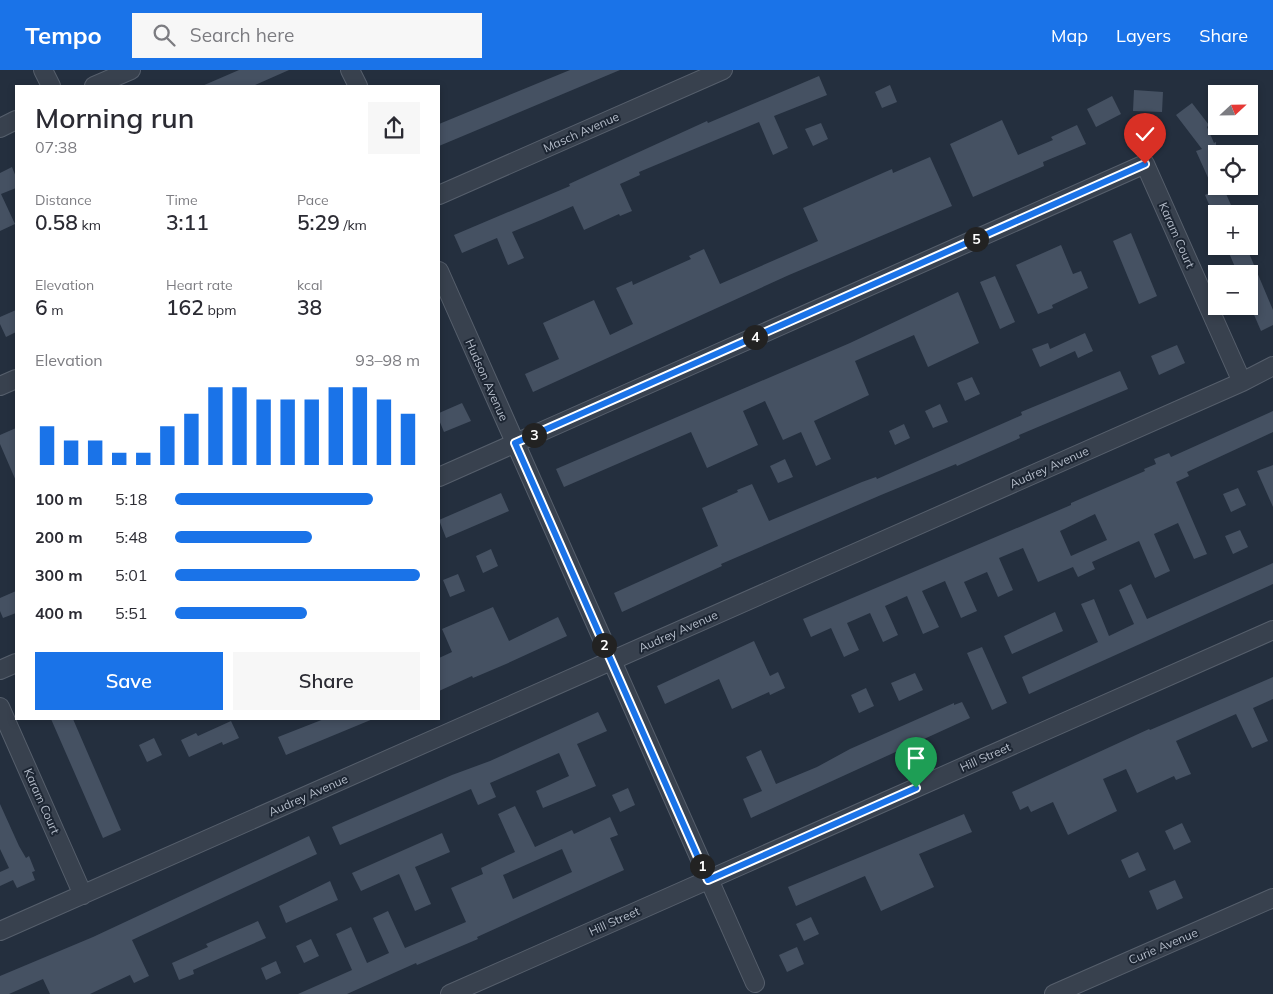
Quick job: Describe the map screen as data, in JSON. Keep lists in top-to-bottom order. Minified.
{"streets":{"street":["Masch Avenue","Karam Court","Hudson Avenue","Audrey Avenue","Hill Street","Curie Avenue"]},"crossings":[["Karam Court","Hudson Avenue"],["Karam Court","Audrey Avenue"],["Hudson Avenue","Audrey Avenue"],["Hudson Avenue","Hill Street"]],"north":"right","page":{"header":"Tempo","search":"Search here","nav":["Map","Layers","Share"],"map_buttons":["+","−"],"heading":["Morning run","07:38"],"stats":[["Distance","0.58 km"],["Time","3:11"],["Pace","5:29 /km"],["Elevation","6 m"],["Heart rate","162 bpm"],["kcal","38"]],"pins":["5","4","3","2","1"],"chart":["Elevation","93–98 m"],"list":[{"name":"100 m","note":"5:18"},{"name":"200 m","note":"5:48"},{"name":"300 m","note":"5:01"},{"name":"400 m","note":"5:51"}],"buttons":["Save","Share"]}}
